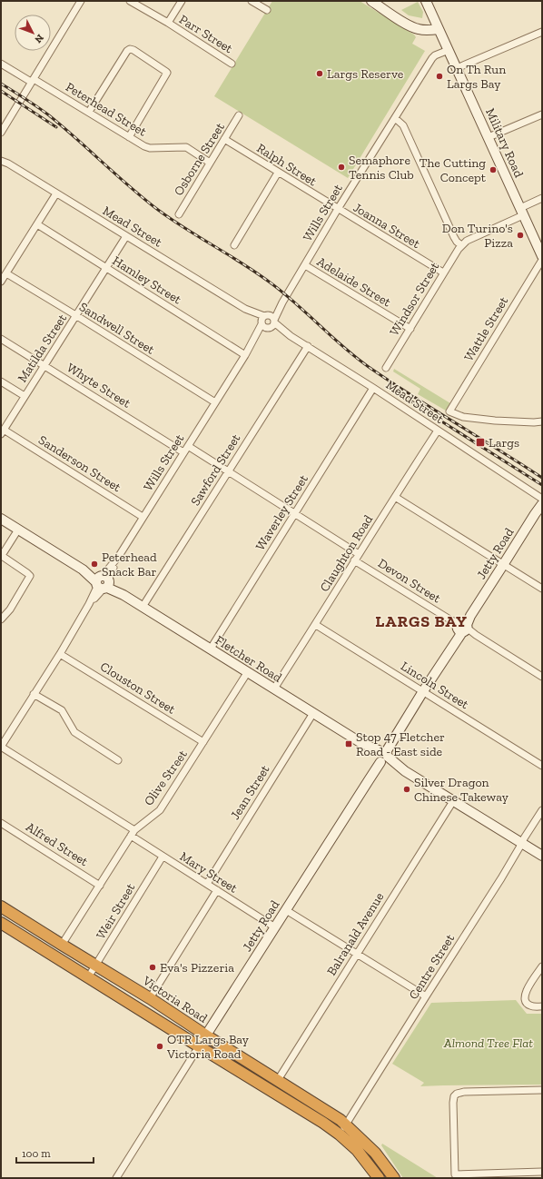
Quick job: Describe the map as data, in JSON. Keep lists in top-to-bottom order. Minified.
{"streets":{"highway":["Victoria Road"],"street":["Parr Street","Peterhead Street","Military Road","Osborne Street","Ralph Street","Wills Street","Joanna Street","Mead Street","Hamley Street","Adelaide Street","Windsor Street","Sandwell Street","Wattle Street","Matilda Street","Whyte Street","Sanderson Street","Sawford Street","Waverley Street","Claughton Road","Jetty Road","Devon Street","Fletcher Road","Lincoln Street","Clouston Street","Olive Street","Jean Street","Alfred Street","Mary Street","Weir Street","Balranald Avenue","Centre Street"]},"crossings":[["Peterhead Street","Osborne Street"],["Military Road","Wills Street"],["Military Road","Windsor Street"],["Osborne Street","Ralph Street"],["Ralph Street","Wills Street"],["Ralph Street","Joanna Street"],["Wills Street","Joanna Street"],["Wills Street","Mead Street"],["Wills Street","Hamley Street"],["Wills Street","Adelaide Street"],["Wills Street","Sandwell Street"],["Wills Street","Whyte Street"],["Wills Street","Sanderson Street"],["Wills Street","Fletcher Road"],["Wills Street","Clouston Street"],["Wills Street","Mary Street"],["Joanna Street","Windsor Street"],["Mead Street","Matilda Street"],["Mead Street","Sawford Street"],["Mead Street","Waverley Street"],["Mead Street","Claughton Road"],["Hamley Street","Matilda Street"],["Adelaide Street","Windsor Street"],["Sandwell Street","Matilda Street"],["Matilda Street","Whyte Street"],["Matilda Street","Sanderson Street"],["Sawford Street","Fletcher Road"],["Waverley Street","Fletcher Road"],["Claughton Road","Devon Street"],["Claughton Road","Fletcher Road"],["Claughton Road","Lincoln Street"],["Jetty Road","Devon Street"],["Jetty Road","Fletcher Road"],["Jetty Road","Lincoln Street"],["Jetty Road","Mary Street"],["Jetty Road","Victoria Road"],["Fletcher Road","Olive Street"],["Fletcher Road","Jean Street"],["Fletcher Road","Balranald Avenue"],["Fletcher Road","Centre Street"],["Clouston Street","Olive Street"],["Olive Street","Alfred Street"],["Olive Street","Mary Street"],["Olive Street","Victoria Road"],["Jean Street","Mary Street"],["Mary Street","Weir Street"],["Weir Street","Victoria Road"],["Balranald Avenue","Victoria Road"],["Centre Street","Victoria Road"]],"districts":["LARGS BAY"],"parks":["Almond Tree Flat"],"places":{"other":["Largs Reserve","On Th Run Largs Bay","Semaphore Tennis Club","The Cutting Concept","Don Turino's Pizza","Peterhead Snack Bar","Silver Dragon Chinese Takeway","Eva's Pizzeria","OTR Largs Bay Victoria Road"],"transit":["Largs","Stop 47 Fletcher Road - East side"]},"scale_bar":"100 m","north":"bottom right"}
